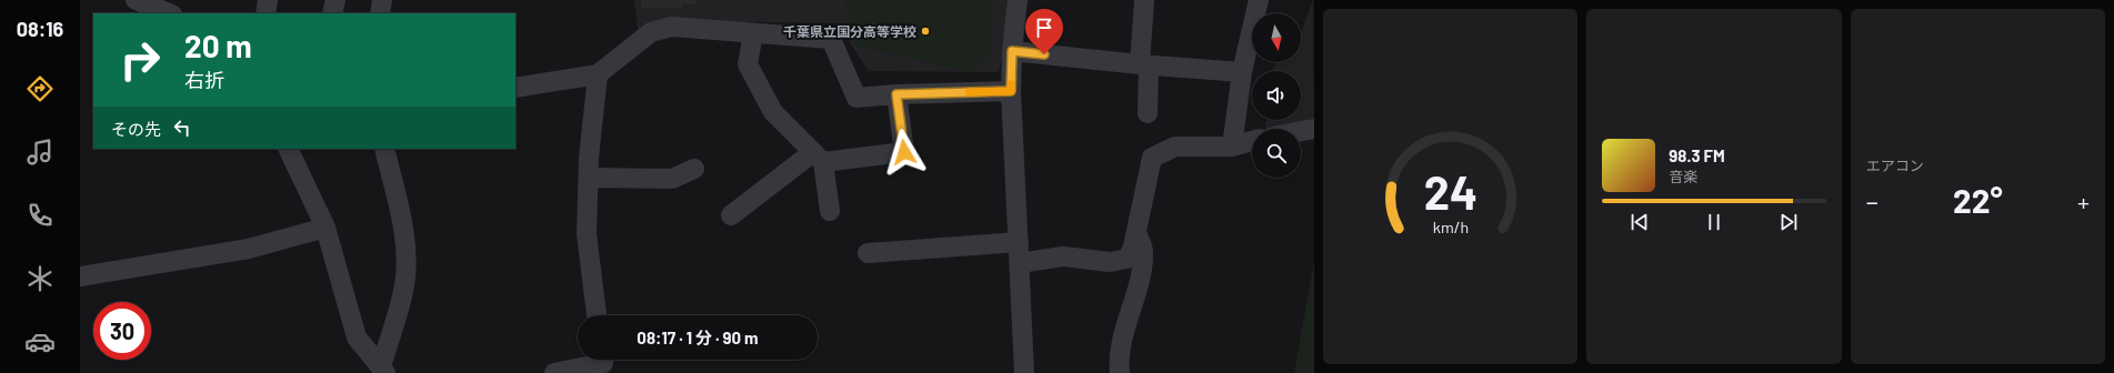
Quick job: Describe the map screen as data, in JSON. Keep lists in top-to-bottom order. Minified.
{"places":["千葉県立国分高等学校"],"north":"bottom","page":{"tabs":"08:16","tile":"エアコン","turn":["20 m","右折"],"then":"その先","song":["98.3 FM","音楽"],"heat":["−","22°","+"],"limit":"30","trip":"08:17 · 1 分 · 90 m","gauge":["24","km/h"]}}
